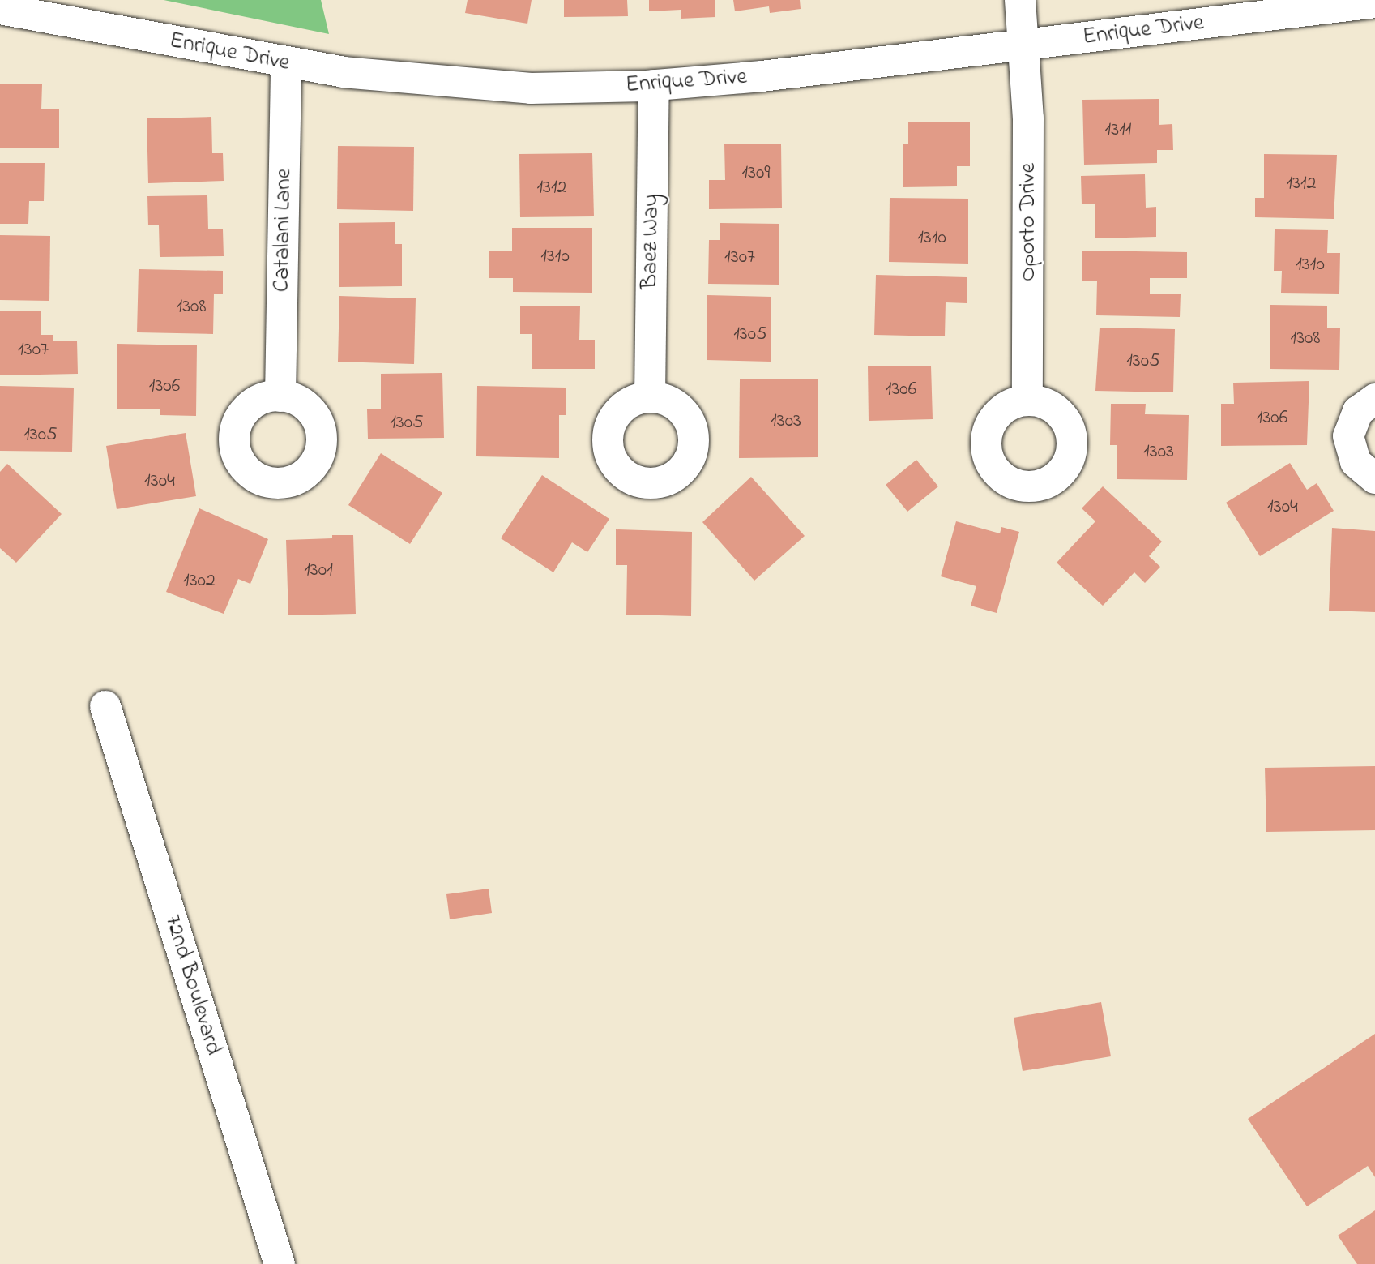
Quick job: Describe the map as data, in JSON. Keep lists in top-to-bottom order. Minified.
{"streets":{"street":["Enrique Drive","Oporto Drive","Catalani Lane","Baez Way","72nd Boulevard"]},"crossings":[["Enrique Drive","Oporto Drive"],["Enrique Drive","Catalani Lane"],["Enrique Drive","Baez Way"]],"house_numbers":["1311","1309","1312","1312","1310","1310","1307","1310","1308","1305","1308","1307","1305","1306","1306","1306","1303","1305","1305","1303","1304","1304","1301","1302"]}
